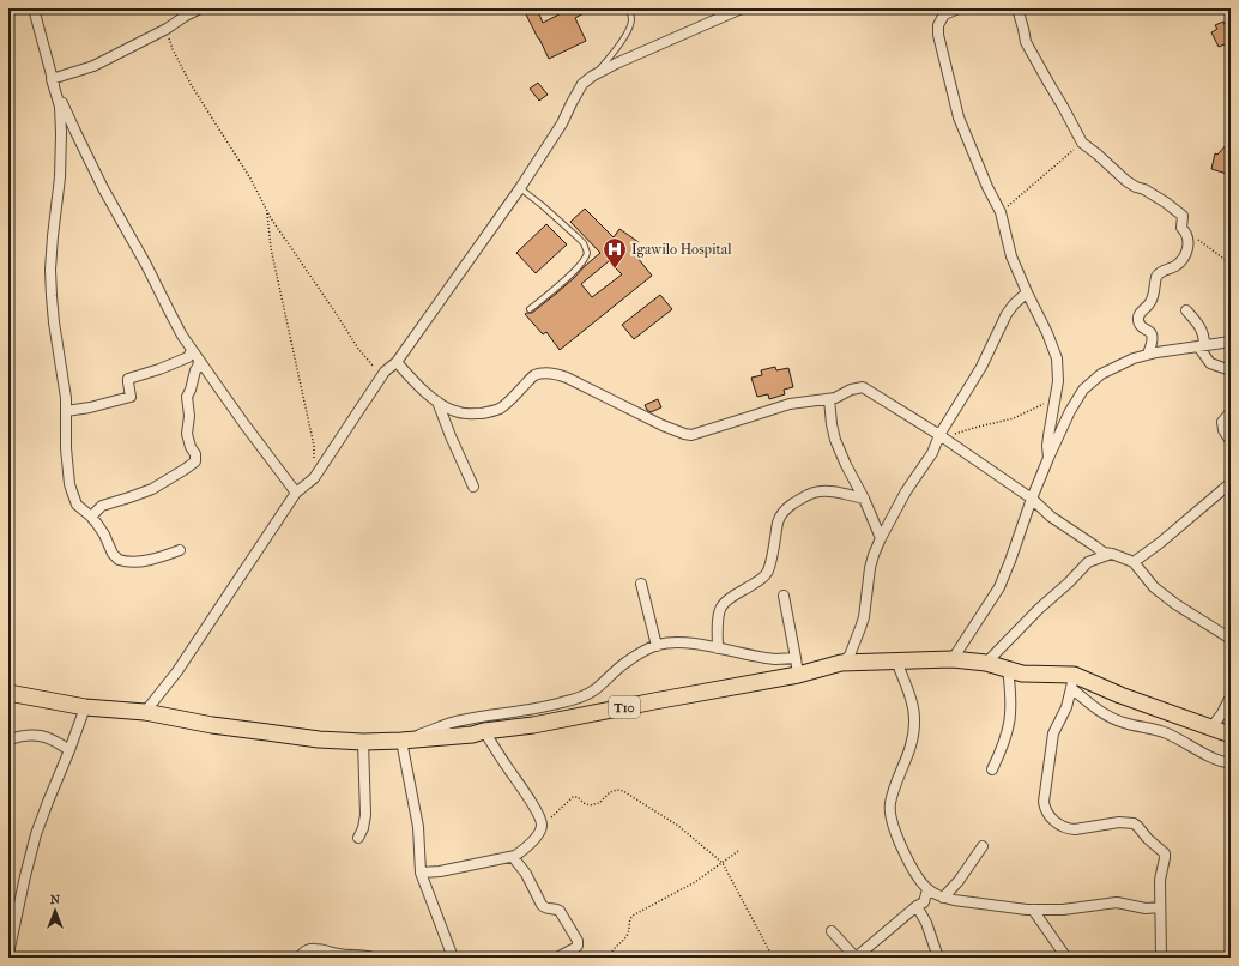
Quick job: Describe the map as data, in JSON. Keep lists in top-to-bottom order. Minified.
{"streets":{"highway":["T10"]},"places":{"hospital":["Igawilo Hospital"]},"north":"top"}
